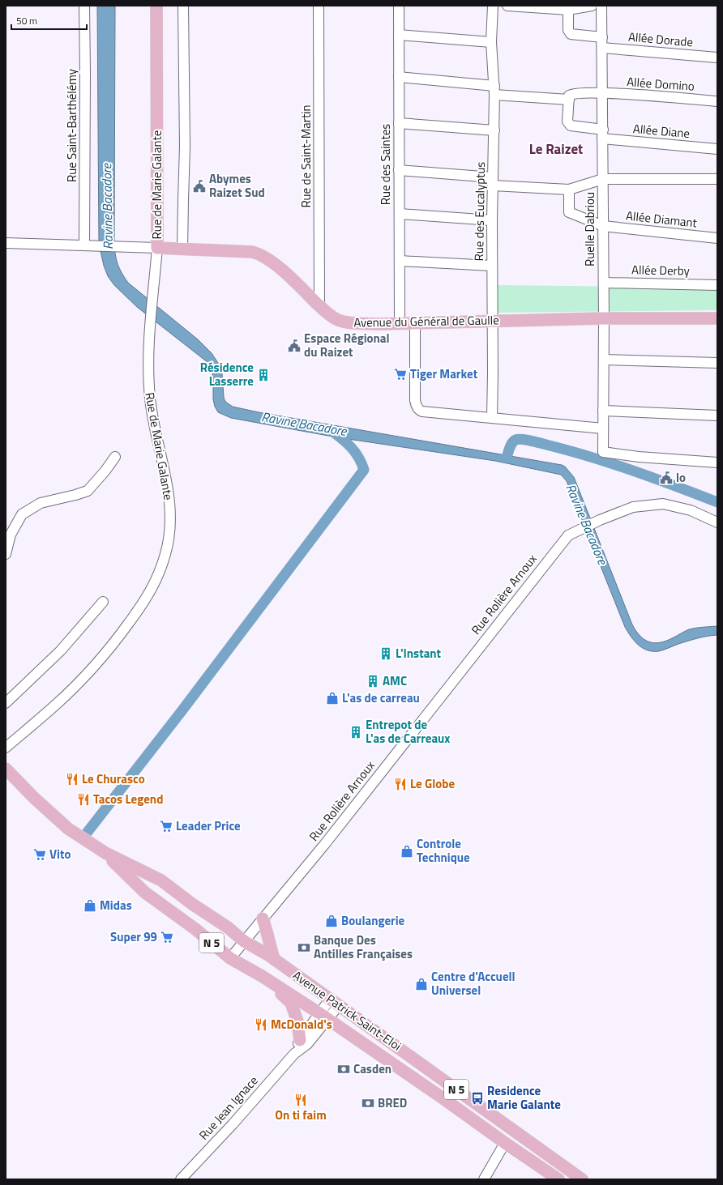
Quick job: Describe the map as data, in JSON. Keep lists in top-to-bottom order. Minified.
{"streets":{"main road":["Rue de Marie Galante","Avenue du Général de Gaulle","N 5","Avenue Patrick Saint-Eloi"],"street":["Allée Dorade","Allée Domino","Rue Saint-Barthélémy","Allée Diane","Rue de Saint-Martin","Rue des Saintes","Rue des Eucalyptus","Allée Diamant","Ruelle Dabriou","Allée Derby","Rue Rolière Arnoux","Rue Jean Ignace"]},"crossings":[["Allée Dorade","Ruelle Dabriou"],["Allée Domino","Allée Diane"],["Allée Domino","Ruelle Dabriou"],["Rue Saint-Barthélémy","Avenue du Général de Gaulle"],["Allée Diane","Ruelle Dabriou"],["Rue de Saint-Martin","Avenue du Général de Gaulle"],["Rue des Saintes","Avenue du Général de Gaulle"],["Rue de Marie Galante","Avenue du Général de Gaulle"],["Rue des Eucalyptus","Avenue du Général de Gaulle"],["Allée Diamant","Ruelle Dabriou"],["Ruelle Dabriou","Allée Derby"],["Ruelle Dabriou","Avenue du Général de Gaulle"],["Rue Rolière Arnoux","Avenue Patrick Saint-Eloi"],["Avenue Patrick Saint-Eloi","Rue Jean Ignace"]],"districts":["Le Raizet"],"water":["Ravine Bacadore"],"places":{"public building":["Abymes Raizet Sud","Espace Régional du Raizet","lo"],"supermarket":["Tiger Market","Leader Price","Vito","Super 99"],"building":["Résidence Lasserre","L'Instant","AMC","Entrepot de L'as de Carreaux"],"shop":["L'as de carreau","Controle Technique","Midas","Boulangerie","Centre d'Accuell Universel"],"restaurant":["Le Churasco","Le Globe","Tacos Legend","McDonald's","On ti faim"],"bank":["Banque Des Antilles Françaises","Casden","BRED"],"bus stop":["Residence Marie Galante"]},"scale_bar":"50 m"}
